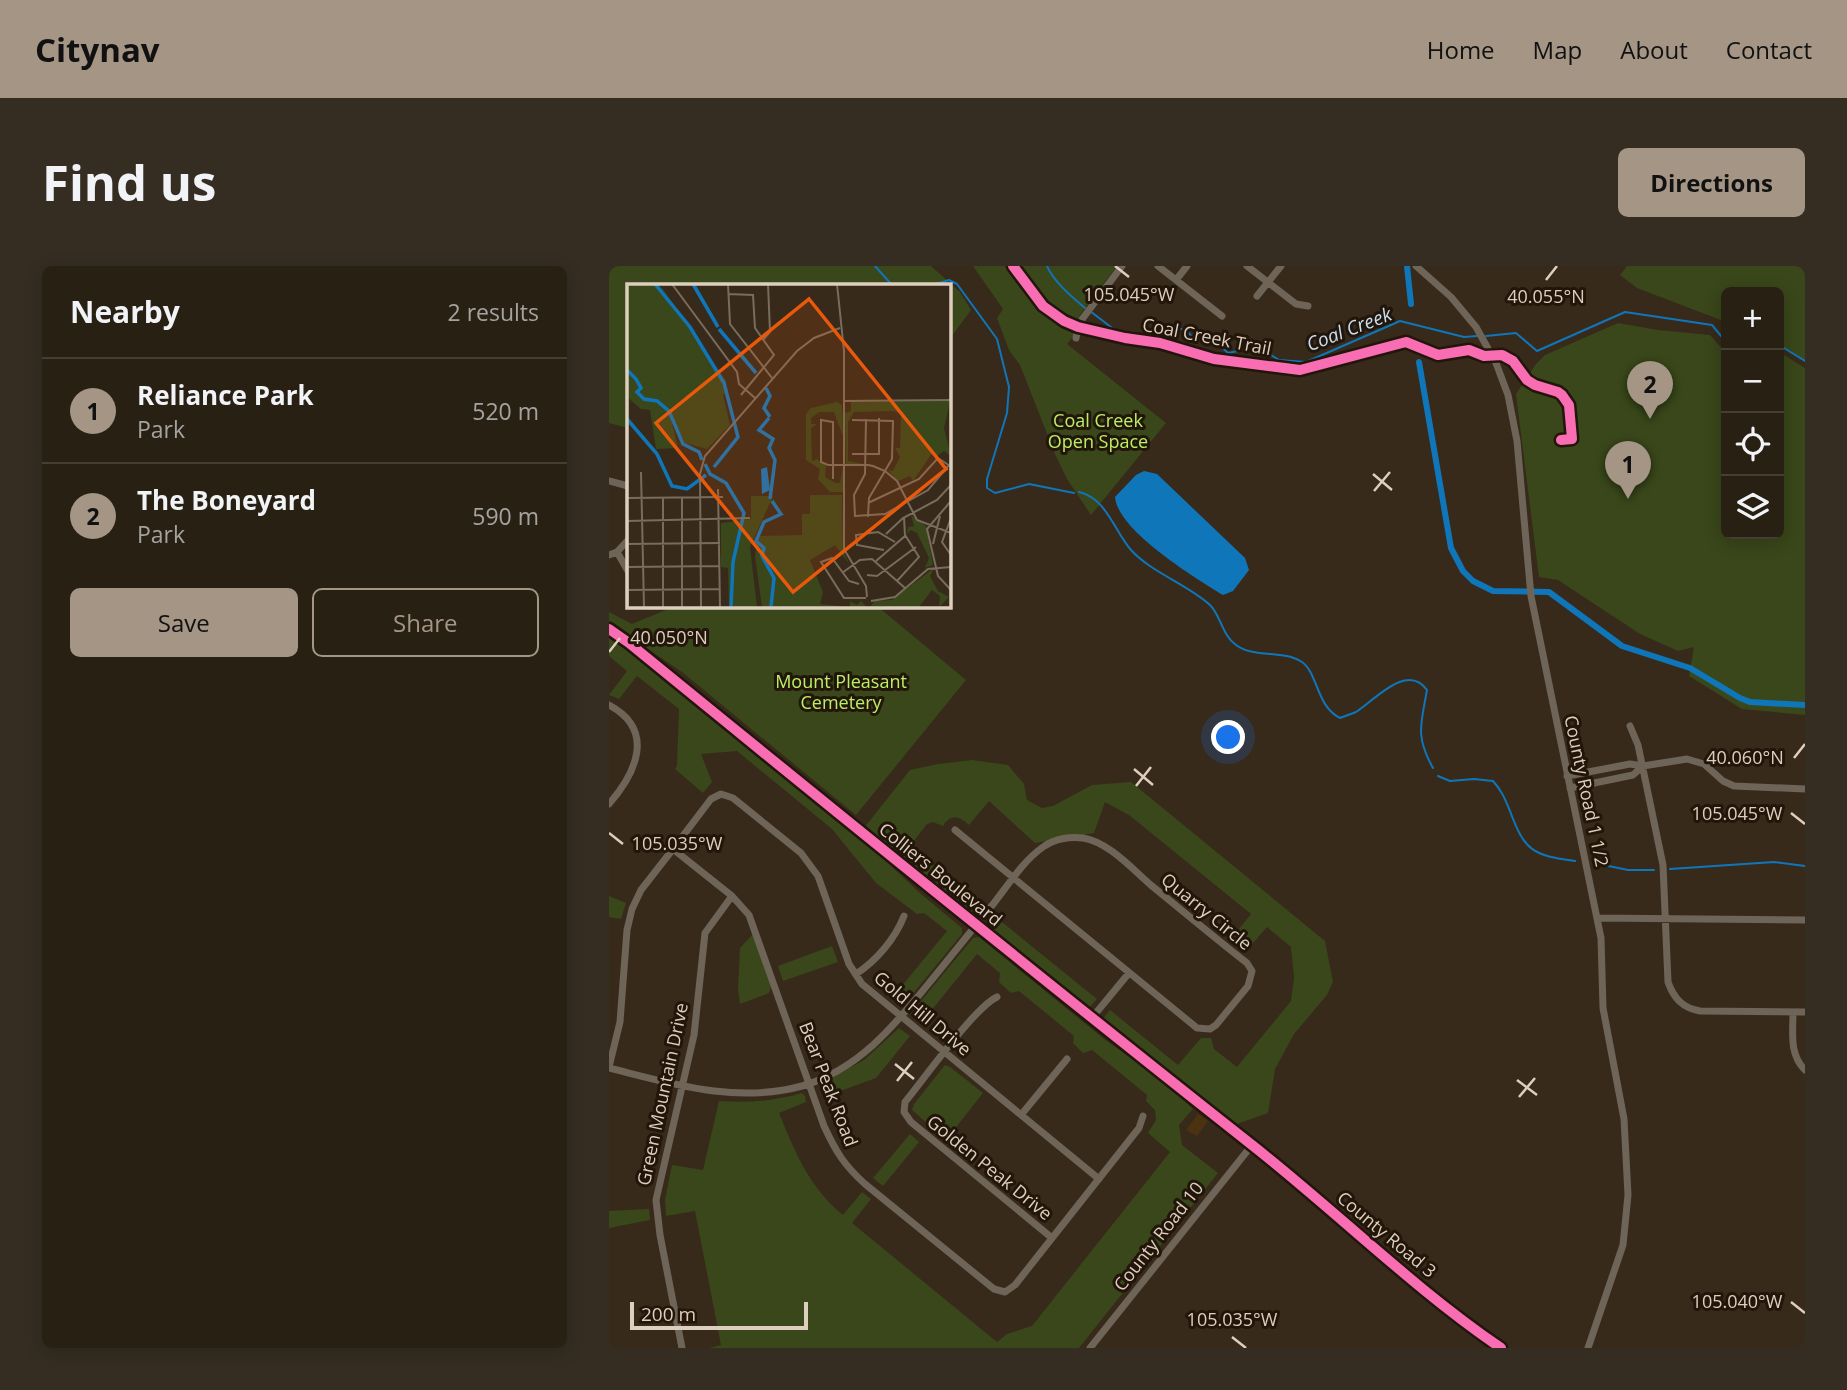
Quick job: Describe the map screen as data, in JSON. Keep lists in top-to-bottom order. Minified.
{"streets":{"street":["County Road 1 1/2","Colliers Boulevard","Quarry Circle","Gold Hill Drive","Bear Peak Road","Green Mountain Drive","Golden Peak Drive","County Road 3","County Road 10"],"cycle path":["Coal Creek Trail"]},"crossings":[["Colliers Boulevard","Quarry Circle"],["Colliers Boulevard","County Road 3"],["Colliers Boulevard","County Road 10"],["Quarry Circle","Gold Hill Drive"],["Quarry Circle","Bear Peak Road"],["Quarry Circle","Green Mountain Drive"],["Gold Hill Drive","Bear Peak Road"],["Gold Hill Drive","Golden Peak Drive"],["Bear Peak Road","Green Mountain Drive"],["Bear Peak Road","Golden Peak Drive"],["County Road 3","County Road 10"]],"water":["Coal Creek"],"parks":["Coal Creek Open Space","Mount Pleasant Cemetery"],"scale_bar":"200 m","page":{"header":"Citynav","nav":["Home","Map","About","Contact"],"buttons":["Directions",["Save","Share"]],"title":"Find us","heading":["Nearby","2 results"],"map_buttons":["+","−"],"list":[{"mark":"1","name":"Reliance Park","note":"Park","value":"520 m"},{"mark":"2","name":"The Boneyard","note":"Park","value":"590 m"}],"pins":["2","1"],"scale":"200 m"},"coordinates":["105.045°W","40.055°N","40.050°N","40.060°N","105.035°W","105.040°W"]}
